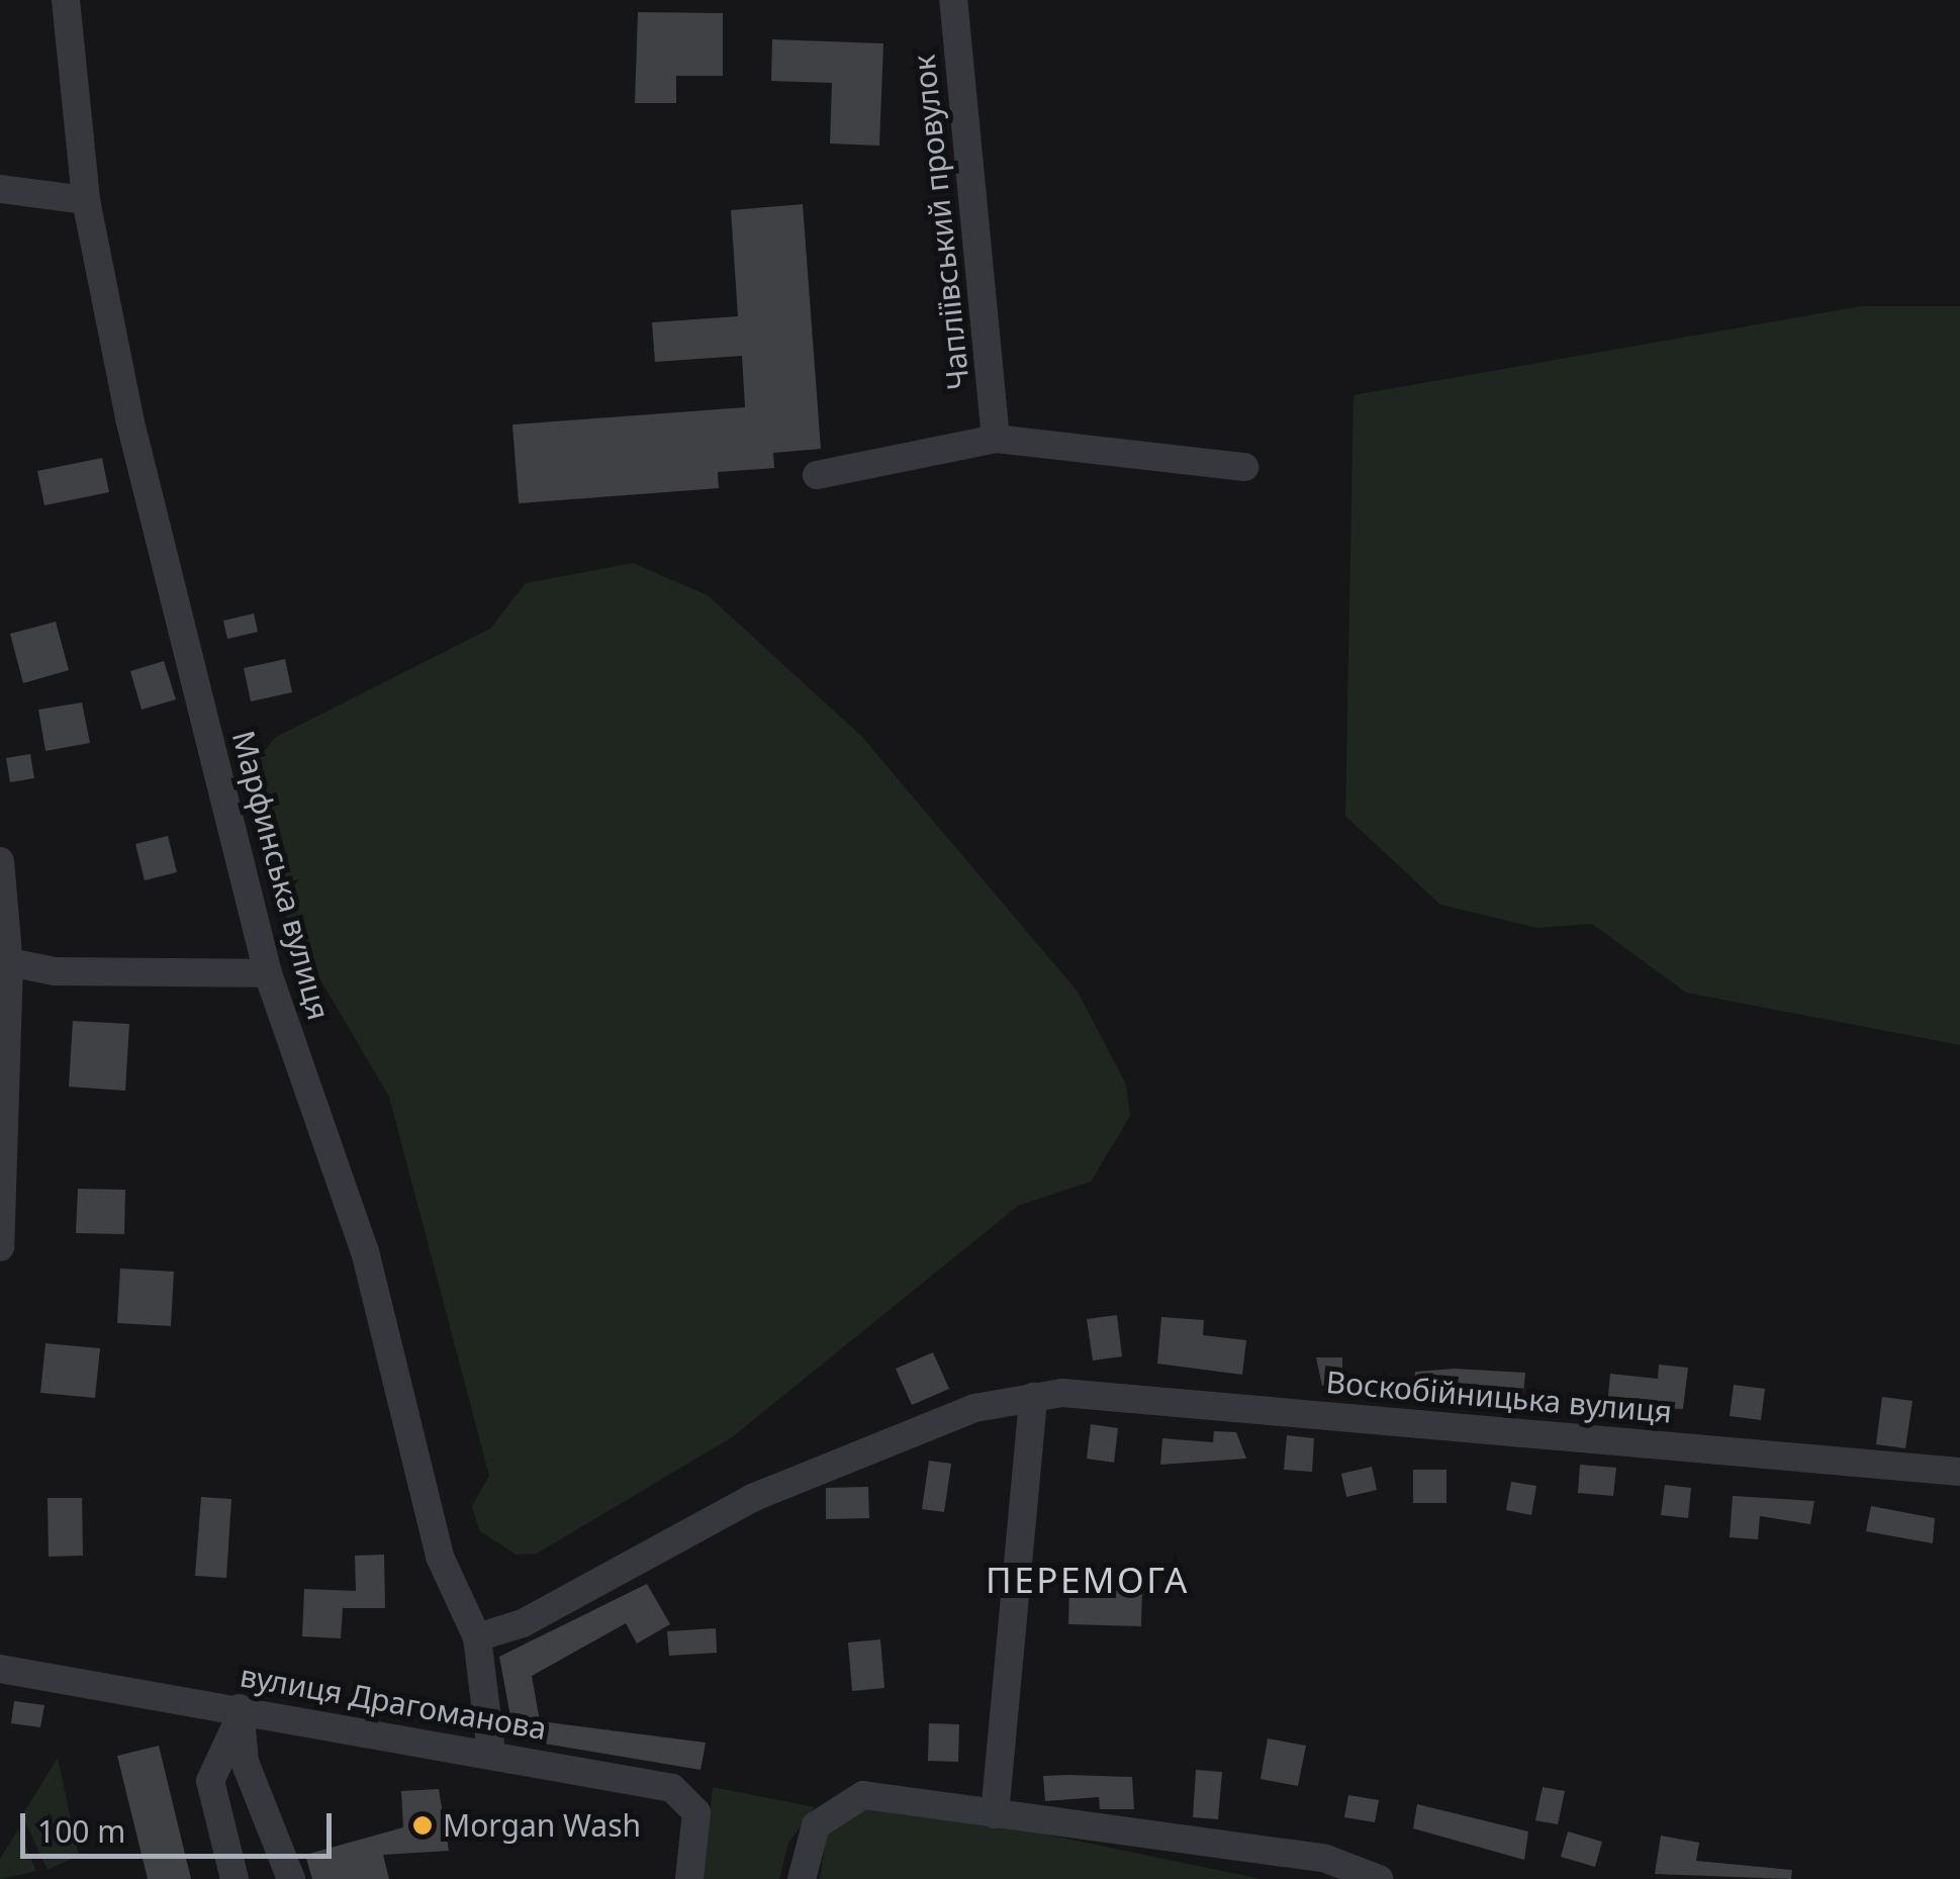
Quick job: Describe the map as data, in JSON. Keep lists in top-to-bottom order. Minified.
{"streets":{"street":["Чапліївський провулок","Марфинська вулиця","Воскобійницька вулиця","вулиця Драгоманова"]},"crossings":[["Марфинська вулиця","Воскобійницька вулиця"],["Марфинська вулиця","вулиця Драгоманова"]],"districts":["ПЕРЕМОГА"],"places":["Morgan Wash"],"scale_bar":"100 m"}
